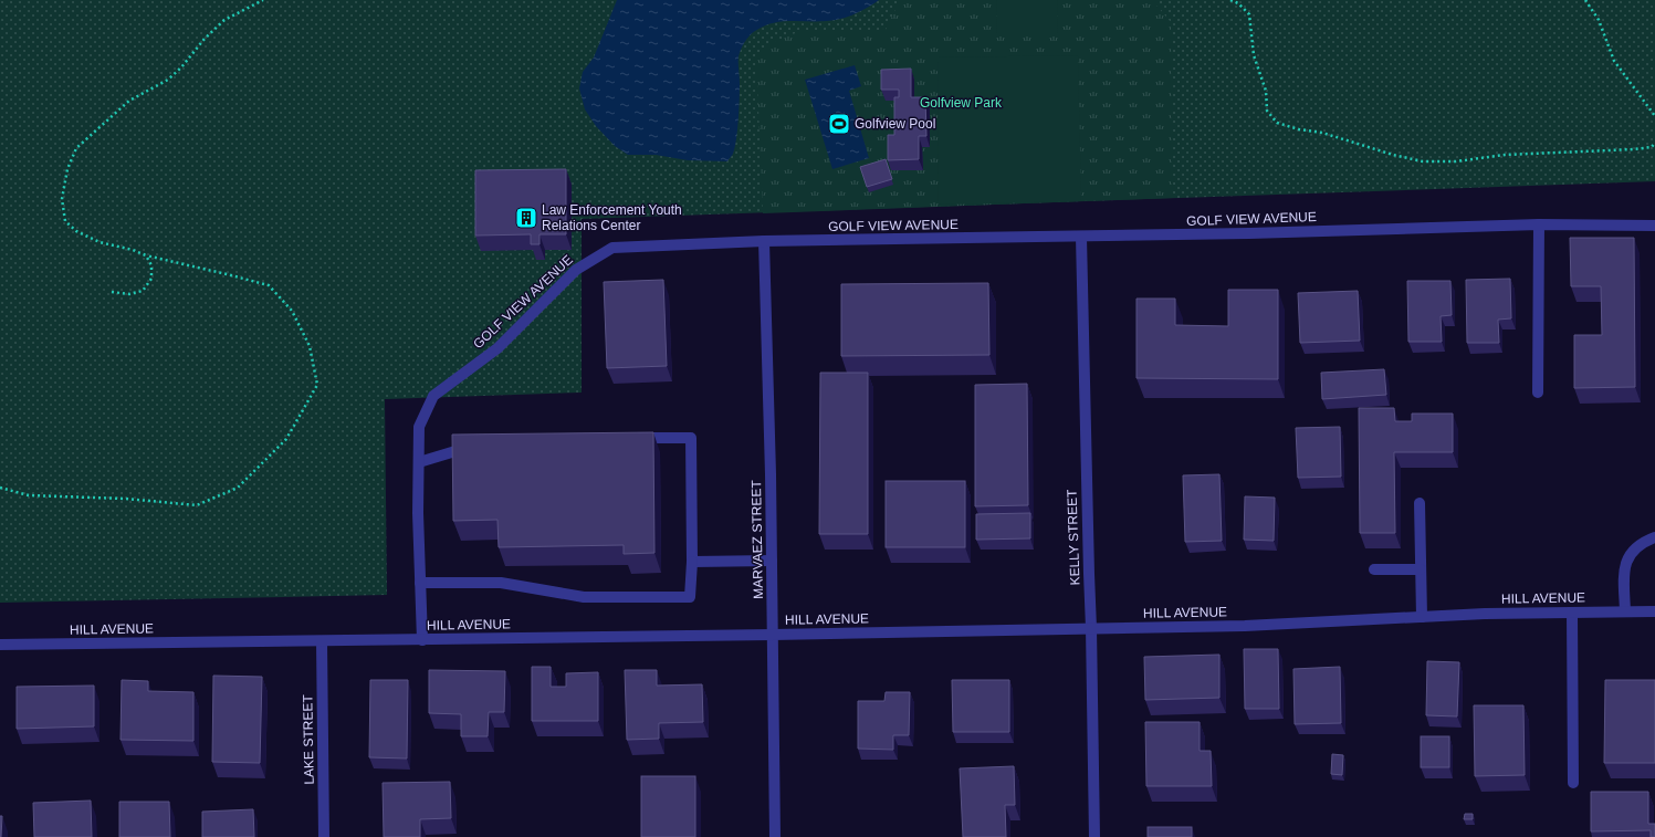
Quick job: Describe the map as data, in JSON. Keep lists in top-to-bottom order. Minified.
{"streets":{"street":["GOLF VIEW AVENUE","KELLY STREET","MARVAEZ STREET","HILL AVENUE","LAKE STREET"]},"crossings":[["GOLF VIEW AVENUE","KELLY STREET"],["GOLF VIEW AVENUE","MARVAEZ STREET"],["GOLF VIEW AVENUE","HILL AVENUE"],["KELLY STREET","HILL AVENUE"],["MARVAEZ STREET","HILL AVENUE"],["HILL AVENUE","LAKE STREET"]],"parks":["Golfview Park"],"places":{"sports":["Golfview Pool"],"building":["Law Enforcement Youth Relations Center"]}}
